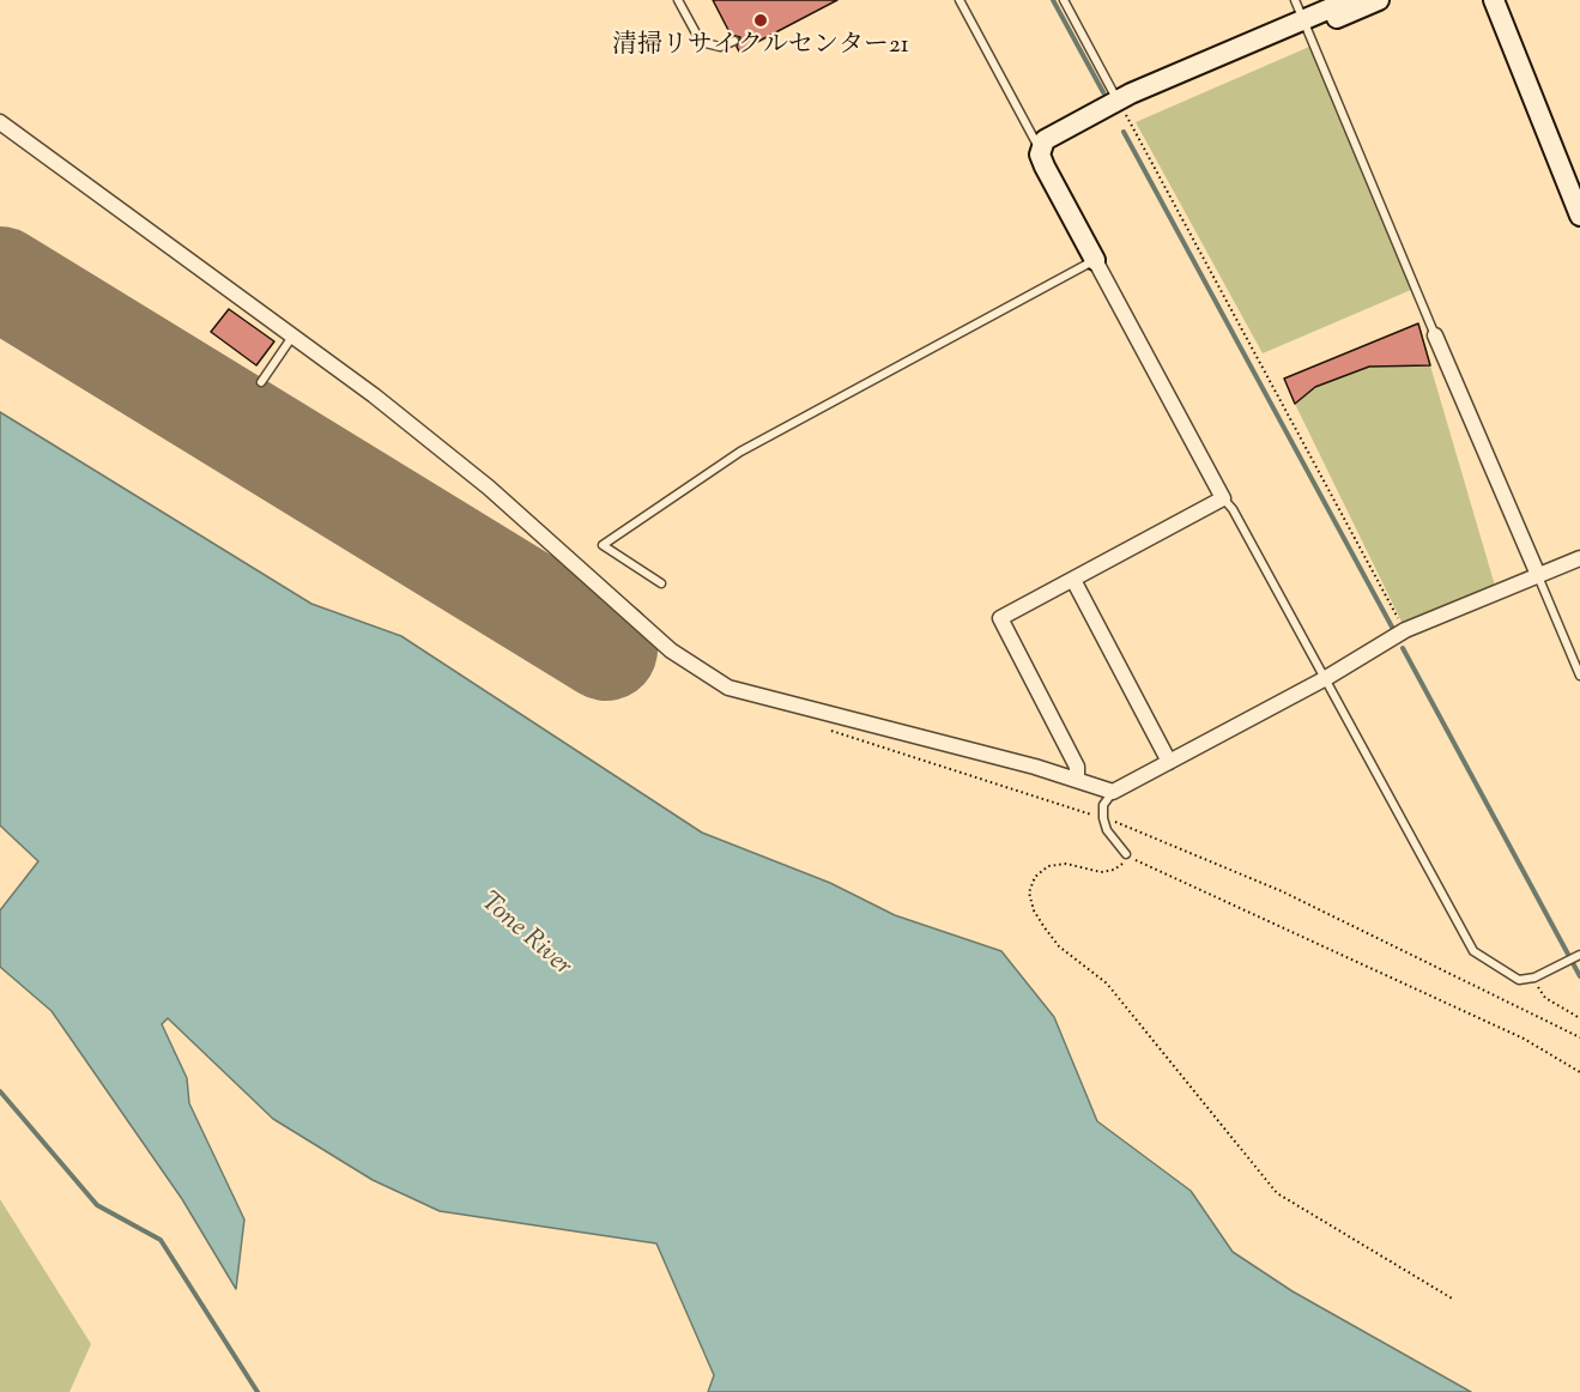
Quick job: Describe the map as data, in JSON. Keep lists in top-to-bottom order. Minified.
{"water":["Tone River"],"places":["清掃リサイクルセンター21"]}
